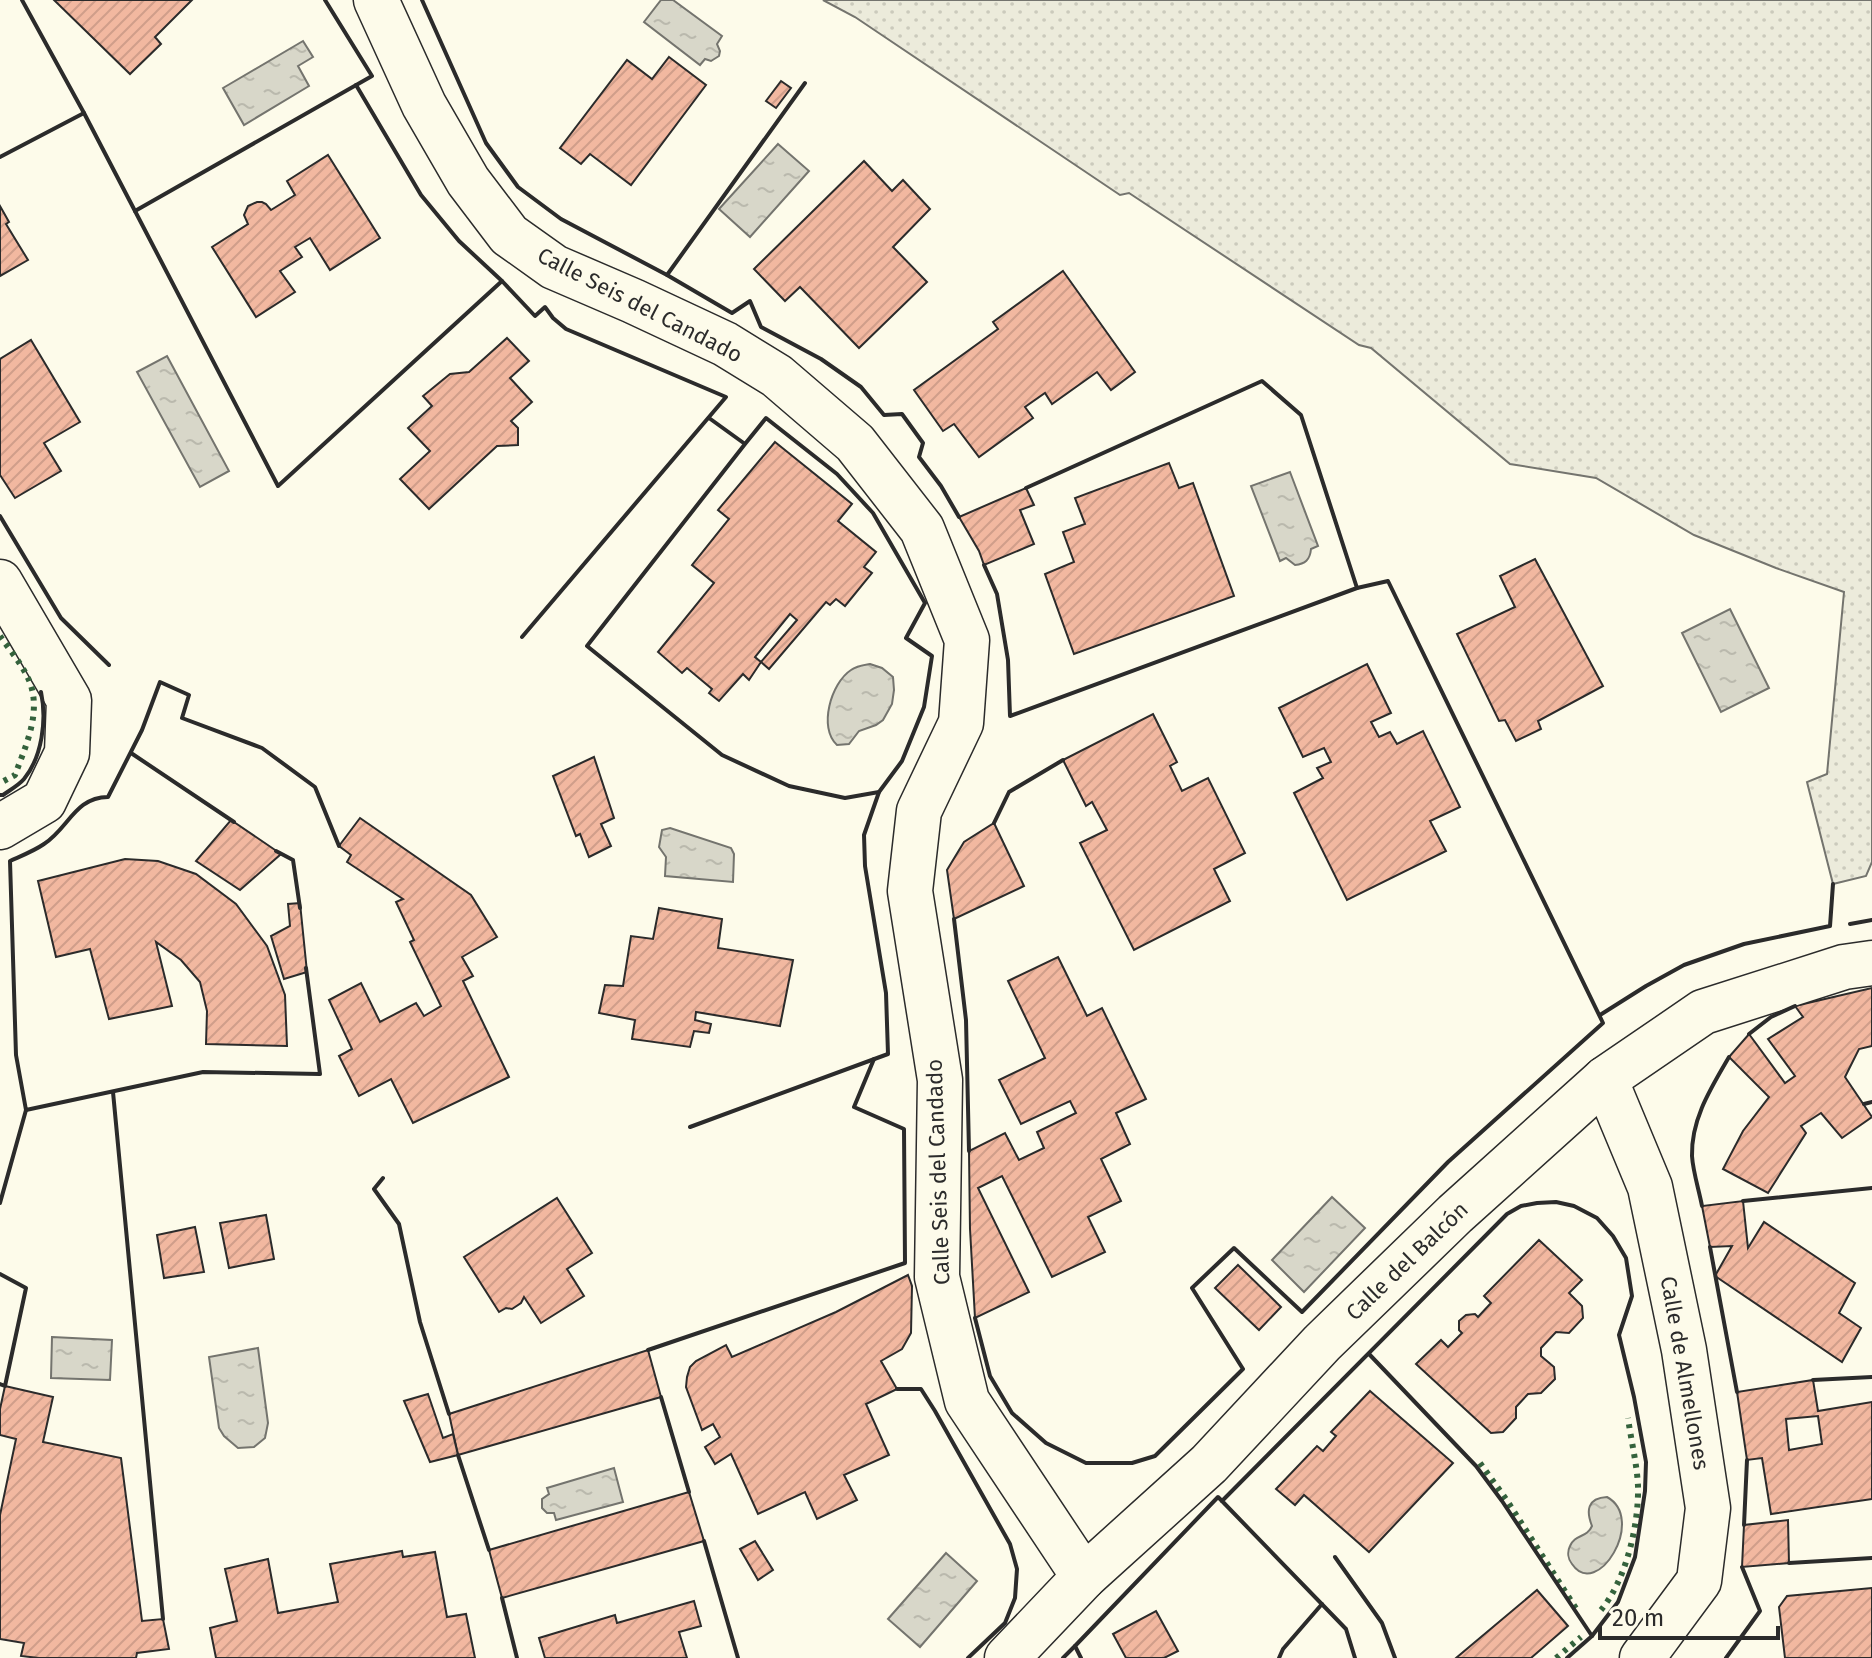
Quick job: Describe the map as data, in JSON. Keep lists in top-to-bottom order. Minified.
{"streets":{"street":["Calle Seis del Candado","Calle del Balcón","Calle de Almellones"]},"crossings":[["Calle Seis del Candado","Calle del Balcón"],["Calle del Balcón","Calle de Almellones"]],"scale_bar":"20 m"}
